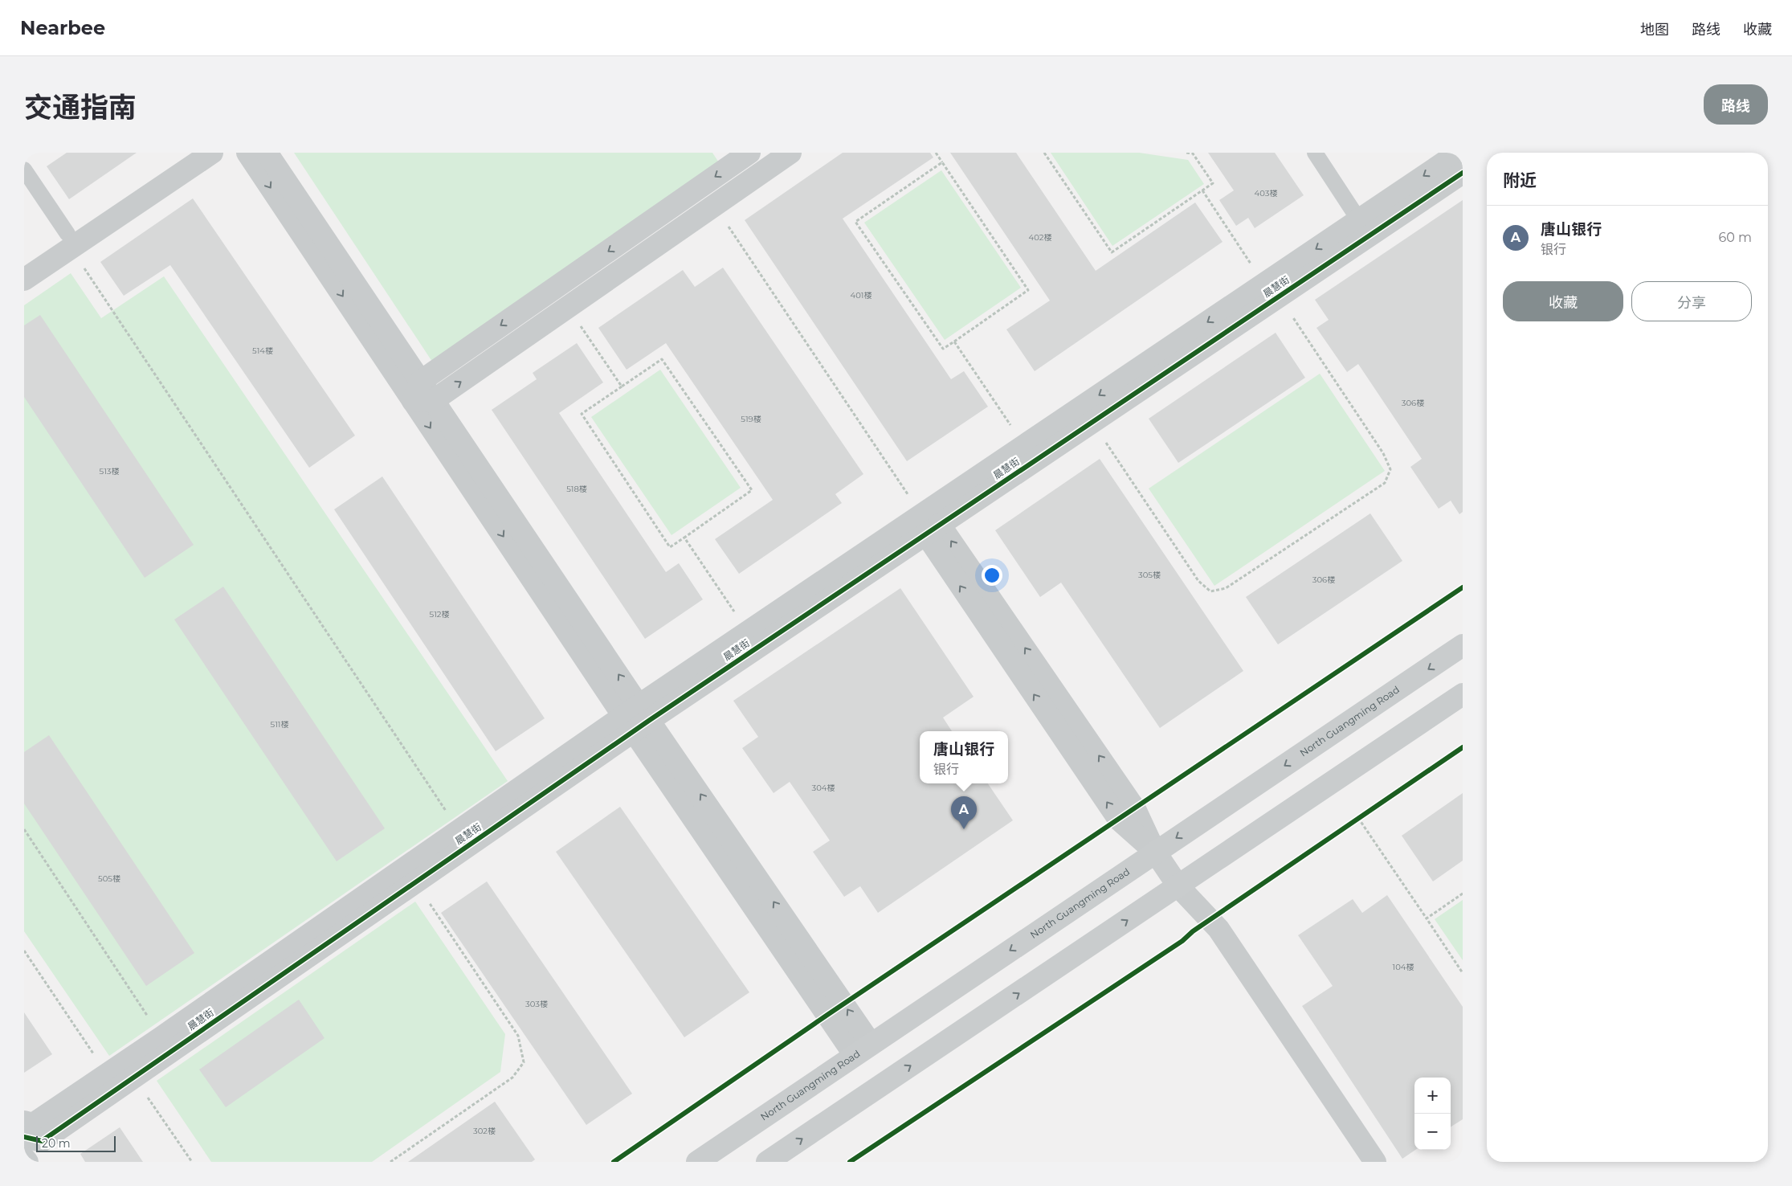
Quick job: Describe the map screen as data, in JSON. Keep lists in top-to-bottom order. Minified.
{"streets":{"main road":["North Guangming Road"],"street":["晨慧街"]},"house_numbers":["403楼","402楼","401楼","514楼","306楼","519楼","513楼","518楼","305楼","306楼","512楼","511楼","304楼","505楼","104楼","303楼","302楼"],"scale_bar":"20 m","page":{"header":"Nearbee","nav":["地图","路线","收藏"],"title":"交通指南","buttons":["路线",["收藏","分享"]],"heading":"附近","list":[{"mark":"A","name":"唐山银行","note":"银行","value":"60 m"}],"popup":["唐山银行","银行"],"pins":"A","map_buttons":["+","−"],"scale":"20 m"}}
